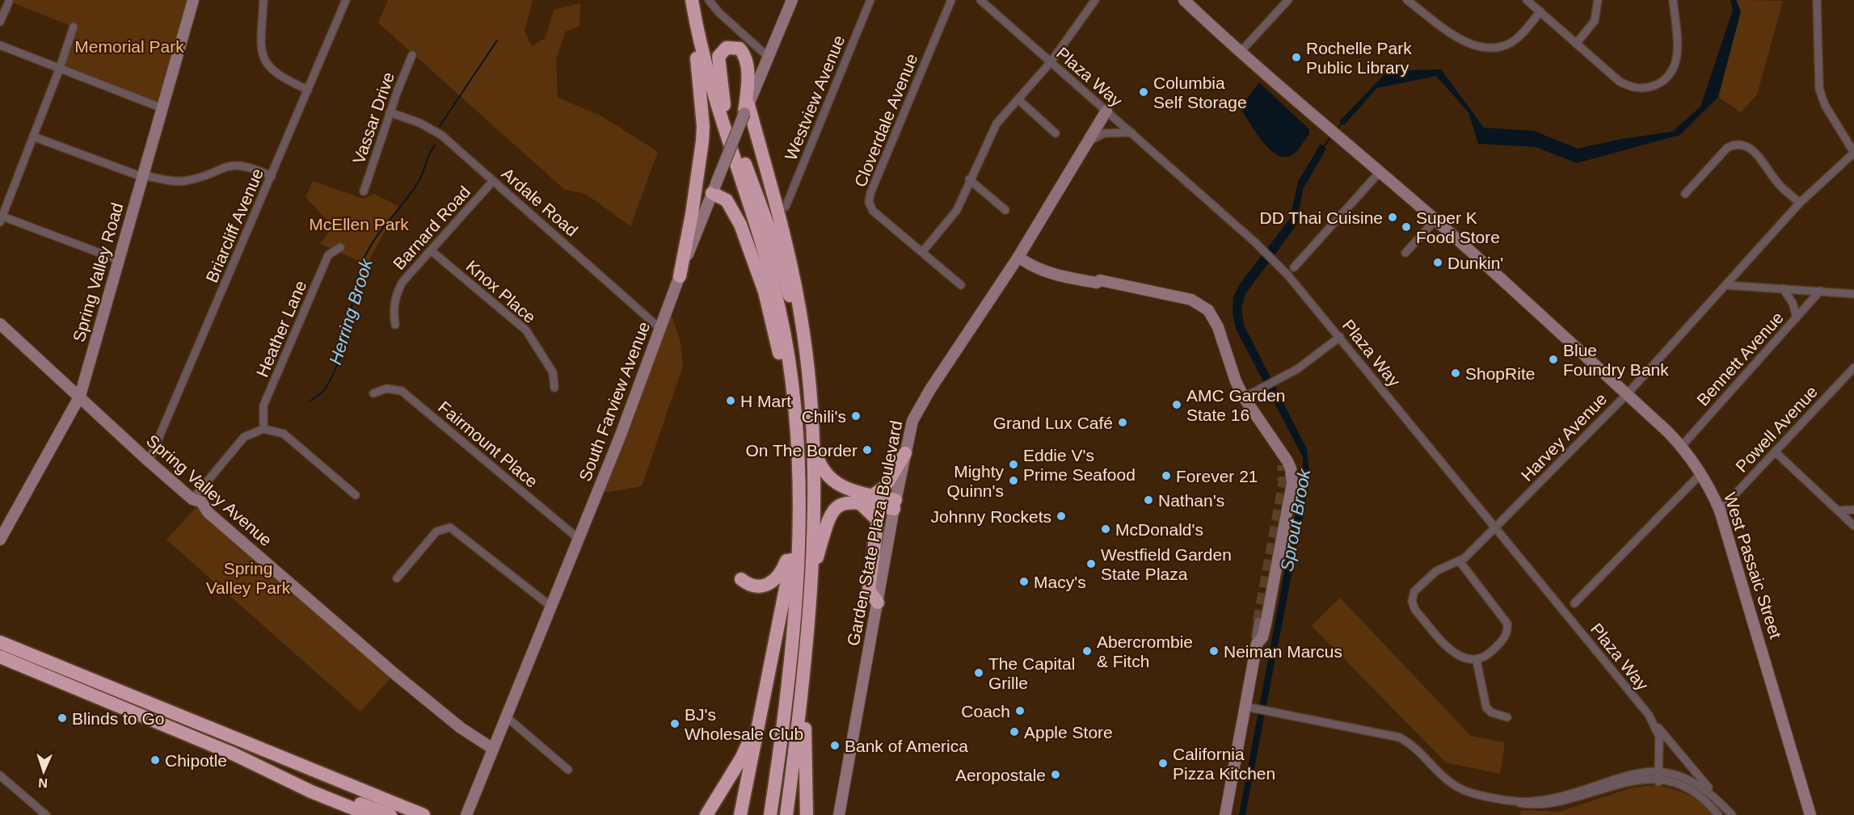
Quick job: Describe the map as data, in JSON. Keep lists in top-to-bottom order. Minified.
{"streets":{"street":["Plaza Way","Westview Avenue","Vassar Drive","Cloverdale Avenue","Ardale Road","Briarcliff Avenue","Barnard Road","Spring Valley Road","Knox Place","Heather Lane","Bennett Avenue","South Farview Avenue","Powell Avenue","Harvey Avenue","Fairmount Place","Spring Valley Avenue","Garden State Plaza Boulevard","West Passaic Street"]},"crossings":[["Plaza Way","Harvey Avenue"],["Plaza Way","Garden State Plaza Boulevard"],["Vassar Drive","Ardale Road"],["Ardale Road","Barnard Road"],["Ardale Road","South Farview Avenue"],["Briarcliff Avenue","Spring Valley Avenue"],["Barnard Road","Knox Place"],["Spring Valley Road","Spring Valley Avenue"],["Bennett Avenue","West Passaic Street"],["South Farview Avenue","Fairmount Place"],["South Farview Avenue","Spring Valley Avenue"],["Powell Avenue","West Passaic Street"],["Harvey Avenue","West Passaic Street"]],"water":["Herring Brook","Sprout Brook"],"parks":["Memorial Park","McEllen Park","Spring Valley Park"],"places":["Rochelle Park Public Library","Columbia Self Storage","DD Thai Cuisine","Super K Food Store","Dunkin'","Blue Foundry Bank","ShopRite","H Mart","AMC Garden State 16","Chili's","Grand Lux Café","On The Border","Eddie V's Prime Seafood","Forever 21","Mighty Quinn's","Nathan's","Johnny Rockets","McDonald's","Westfield Garden State Plaza","Macy's","Abercrombie & Fitch","Neiman Marcus","The Capital Grille","Coach","Blinds to Go","BJ's Wholesale Club","Apple Store","Bank of America","Chipotle","California Pizza Kitchen","Aeropostale"],"north":"bottom"}
